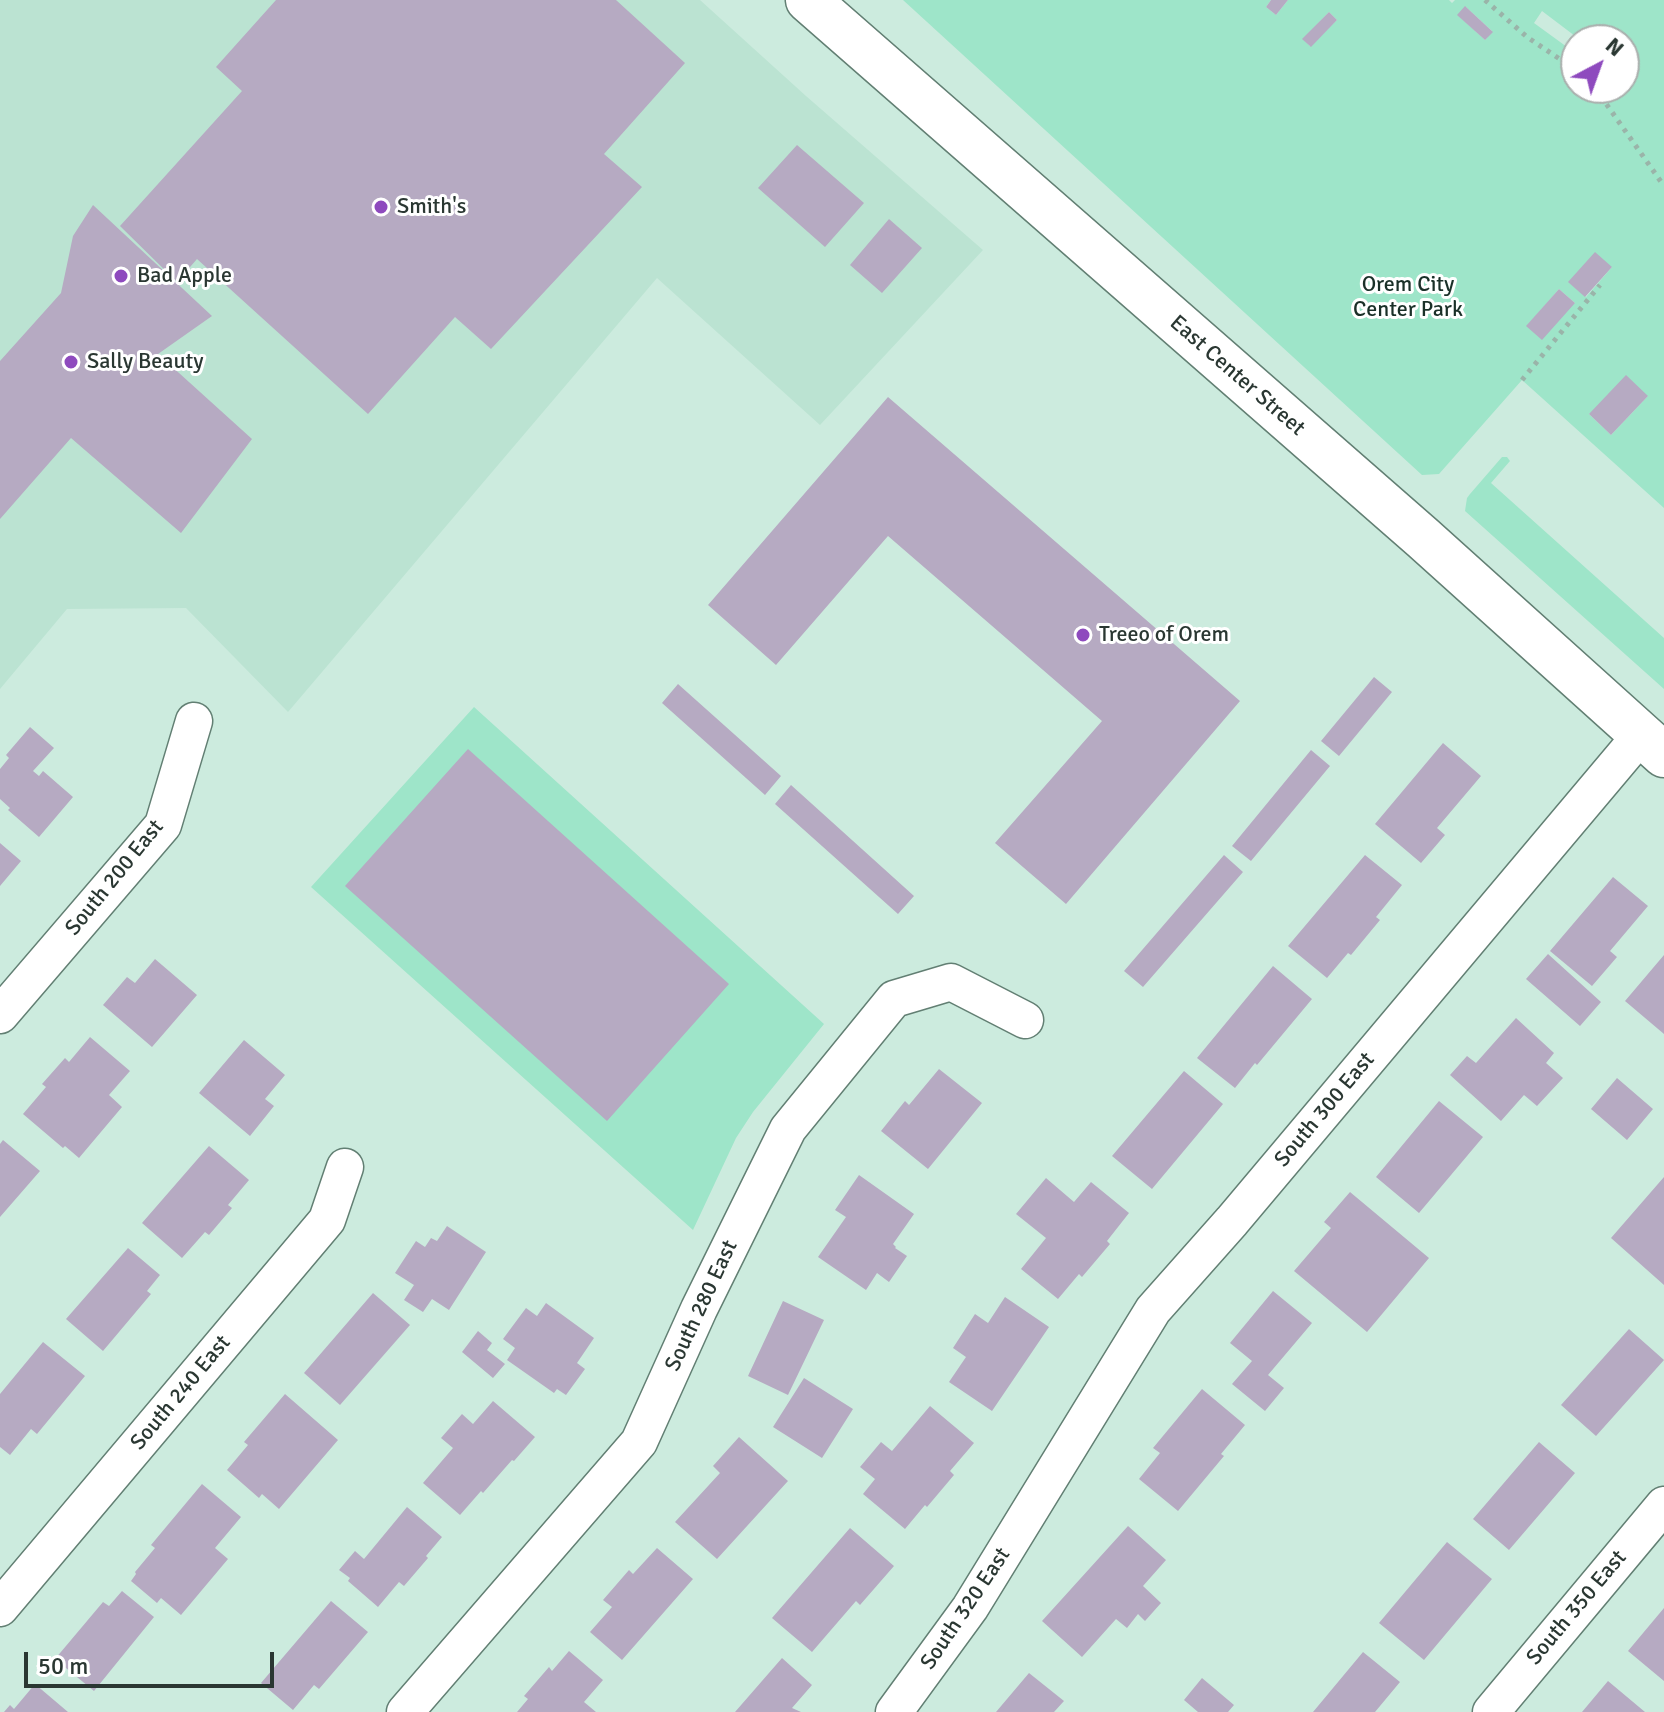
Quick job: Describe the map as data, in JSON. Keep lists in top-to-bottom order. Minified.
{"streets":{"main road":["East Center Street"],"street":["South 200 East","South 300 East","South 280 East","South 240 East","South 350 East","South 320 East"]},"crossings":[["East Center Street","South 300 East"],["South 300 East","South 320 East"]],"parks":["Orem City Center Park"],"places":["Smith's","Bad Apple","Sally Beauty","Treeo of Orem"],"scale_bar":"50 m","north":"top right"}
